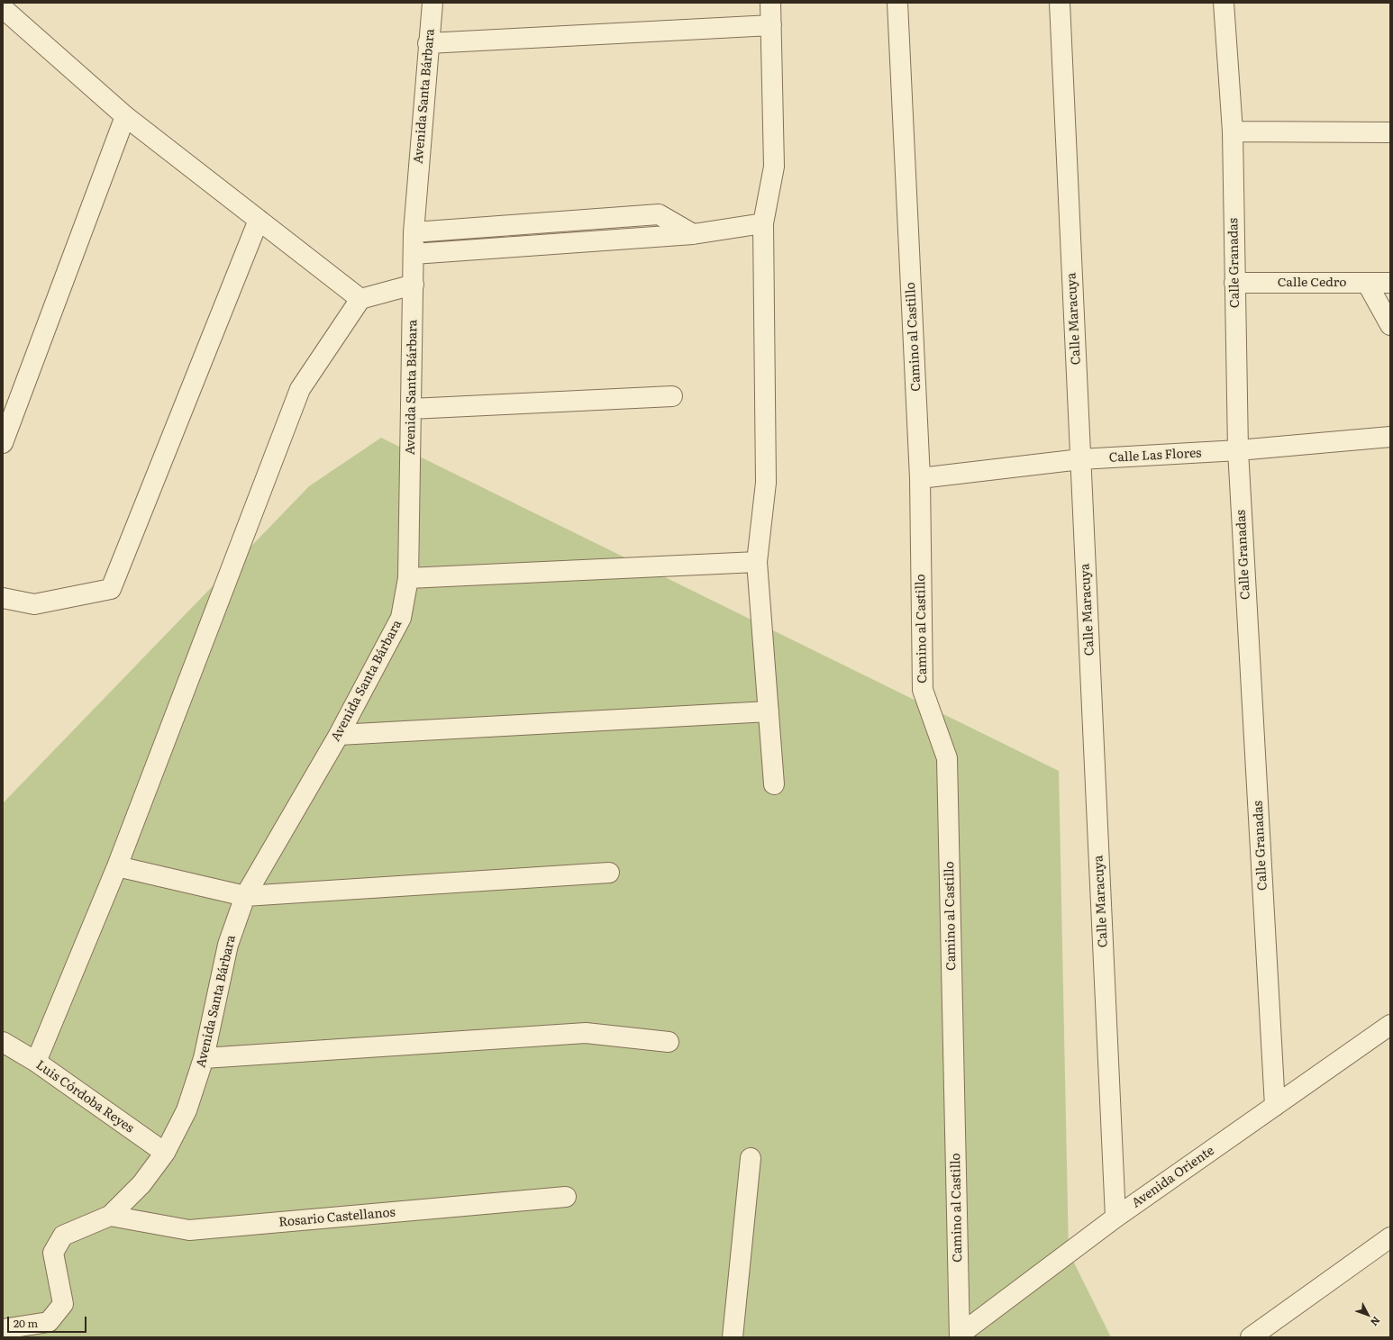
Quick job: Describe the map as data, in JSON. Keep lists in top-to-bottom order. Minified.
{"streets":{"street":["Avenida Santa Bárbara","Calle Granadas","Calle Cedro","Calle Maracuya","Camino al Castillo","Calle Las Flores","Luis Córdoba Reyes","Avenida Oriente","Rosario Castellanos"]},"crossings":[["Avenida Santa Bárbara","Luis Córdoba Reyes"],["Avenida Santa Bárbara","Rosario Castellanos"],["Calle Granadas","Calle Cedro"],["Calle Granadas","Calle Las Flores"],["Calle Granadas","Avenida Oriente"],["Calle Maracuya","Calle Las Flores"],["Calle Maracuya","Avenida Oriente"],["Camino al Castillo","Calle Las Flores"],["Camino al Castillo","Avenida Oriente"]],"scale_bar":"20 m","north":"bottom right"}
